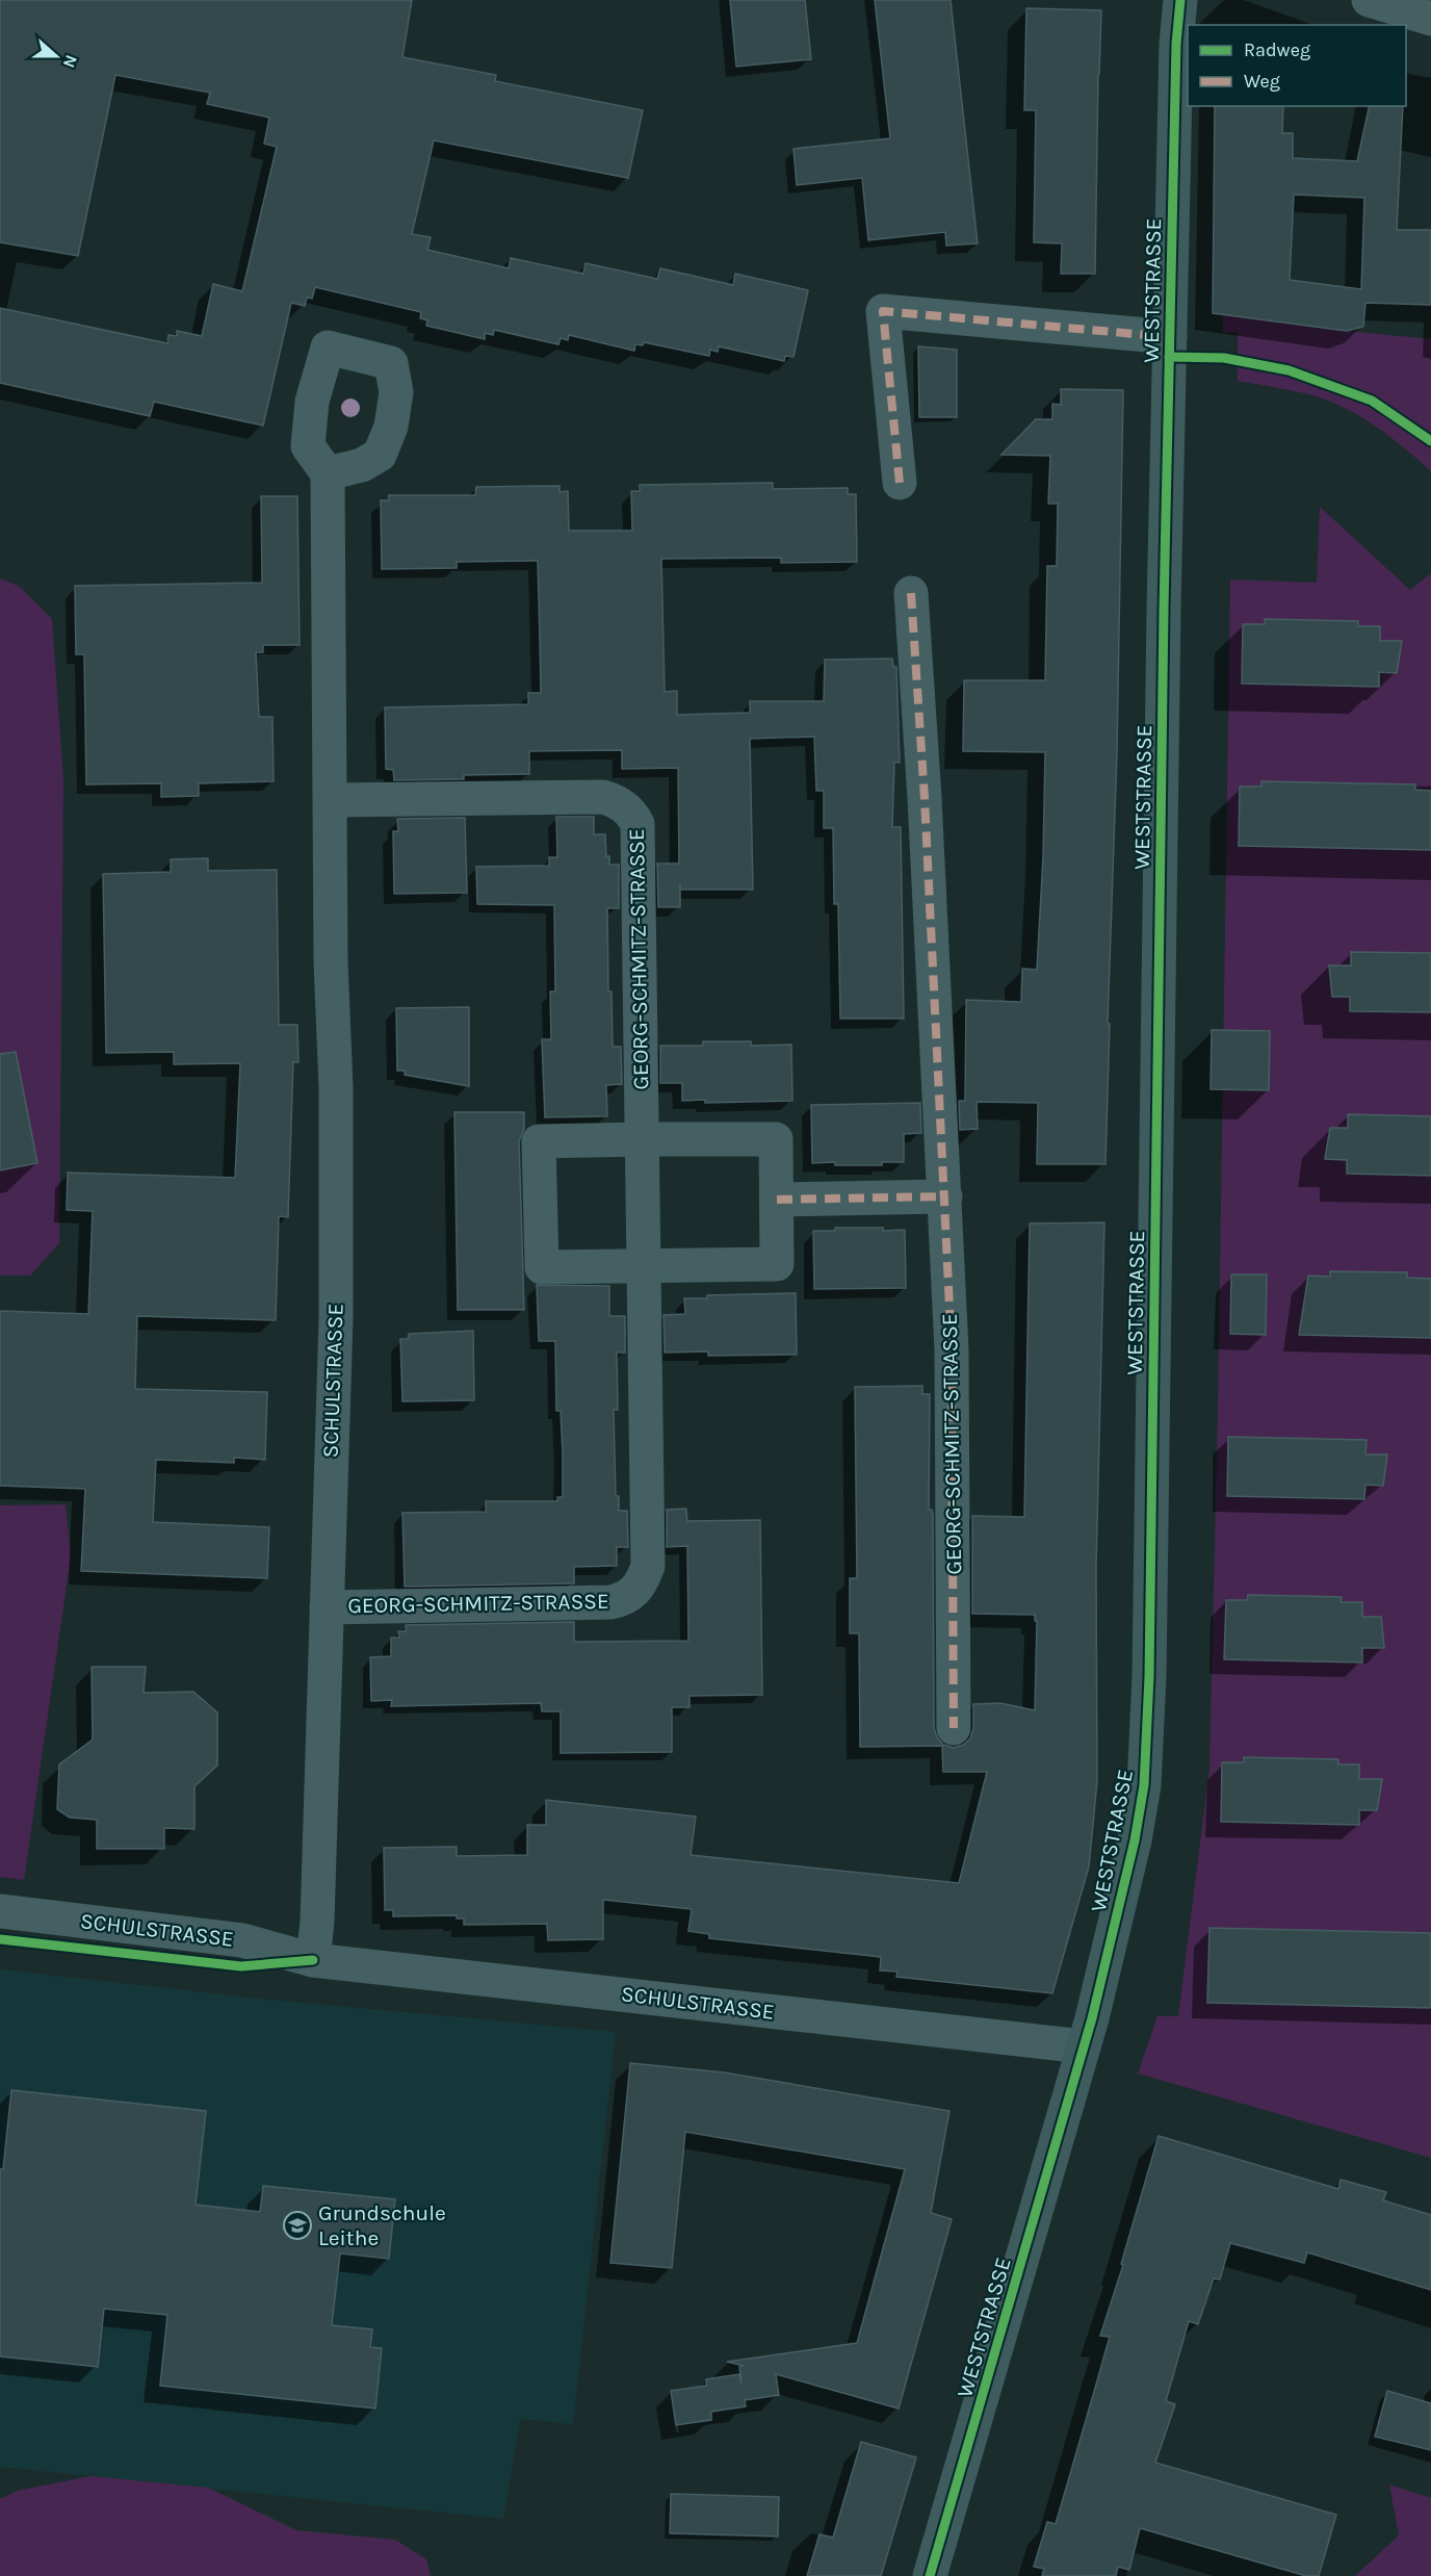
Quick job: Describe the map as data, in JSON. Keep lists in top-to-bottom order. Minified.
{"streets":{"street":["WESTSTRASSE","GEORG-SCHMITZ-STRASSE","SCHULSTRASSE"]},"crossings":[["WESTSTRASSE","SCHULSTRASSE"],["GEORG-SCHMITZ-STRASSE","SCHULSTRASSE"]],"places":{"school or university":["Grundschule Leithe"]},"legend":["Radweg","Weg"],"north":"right"}
